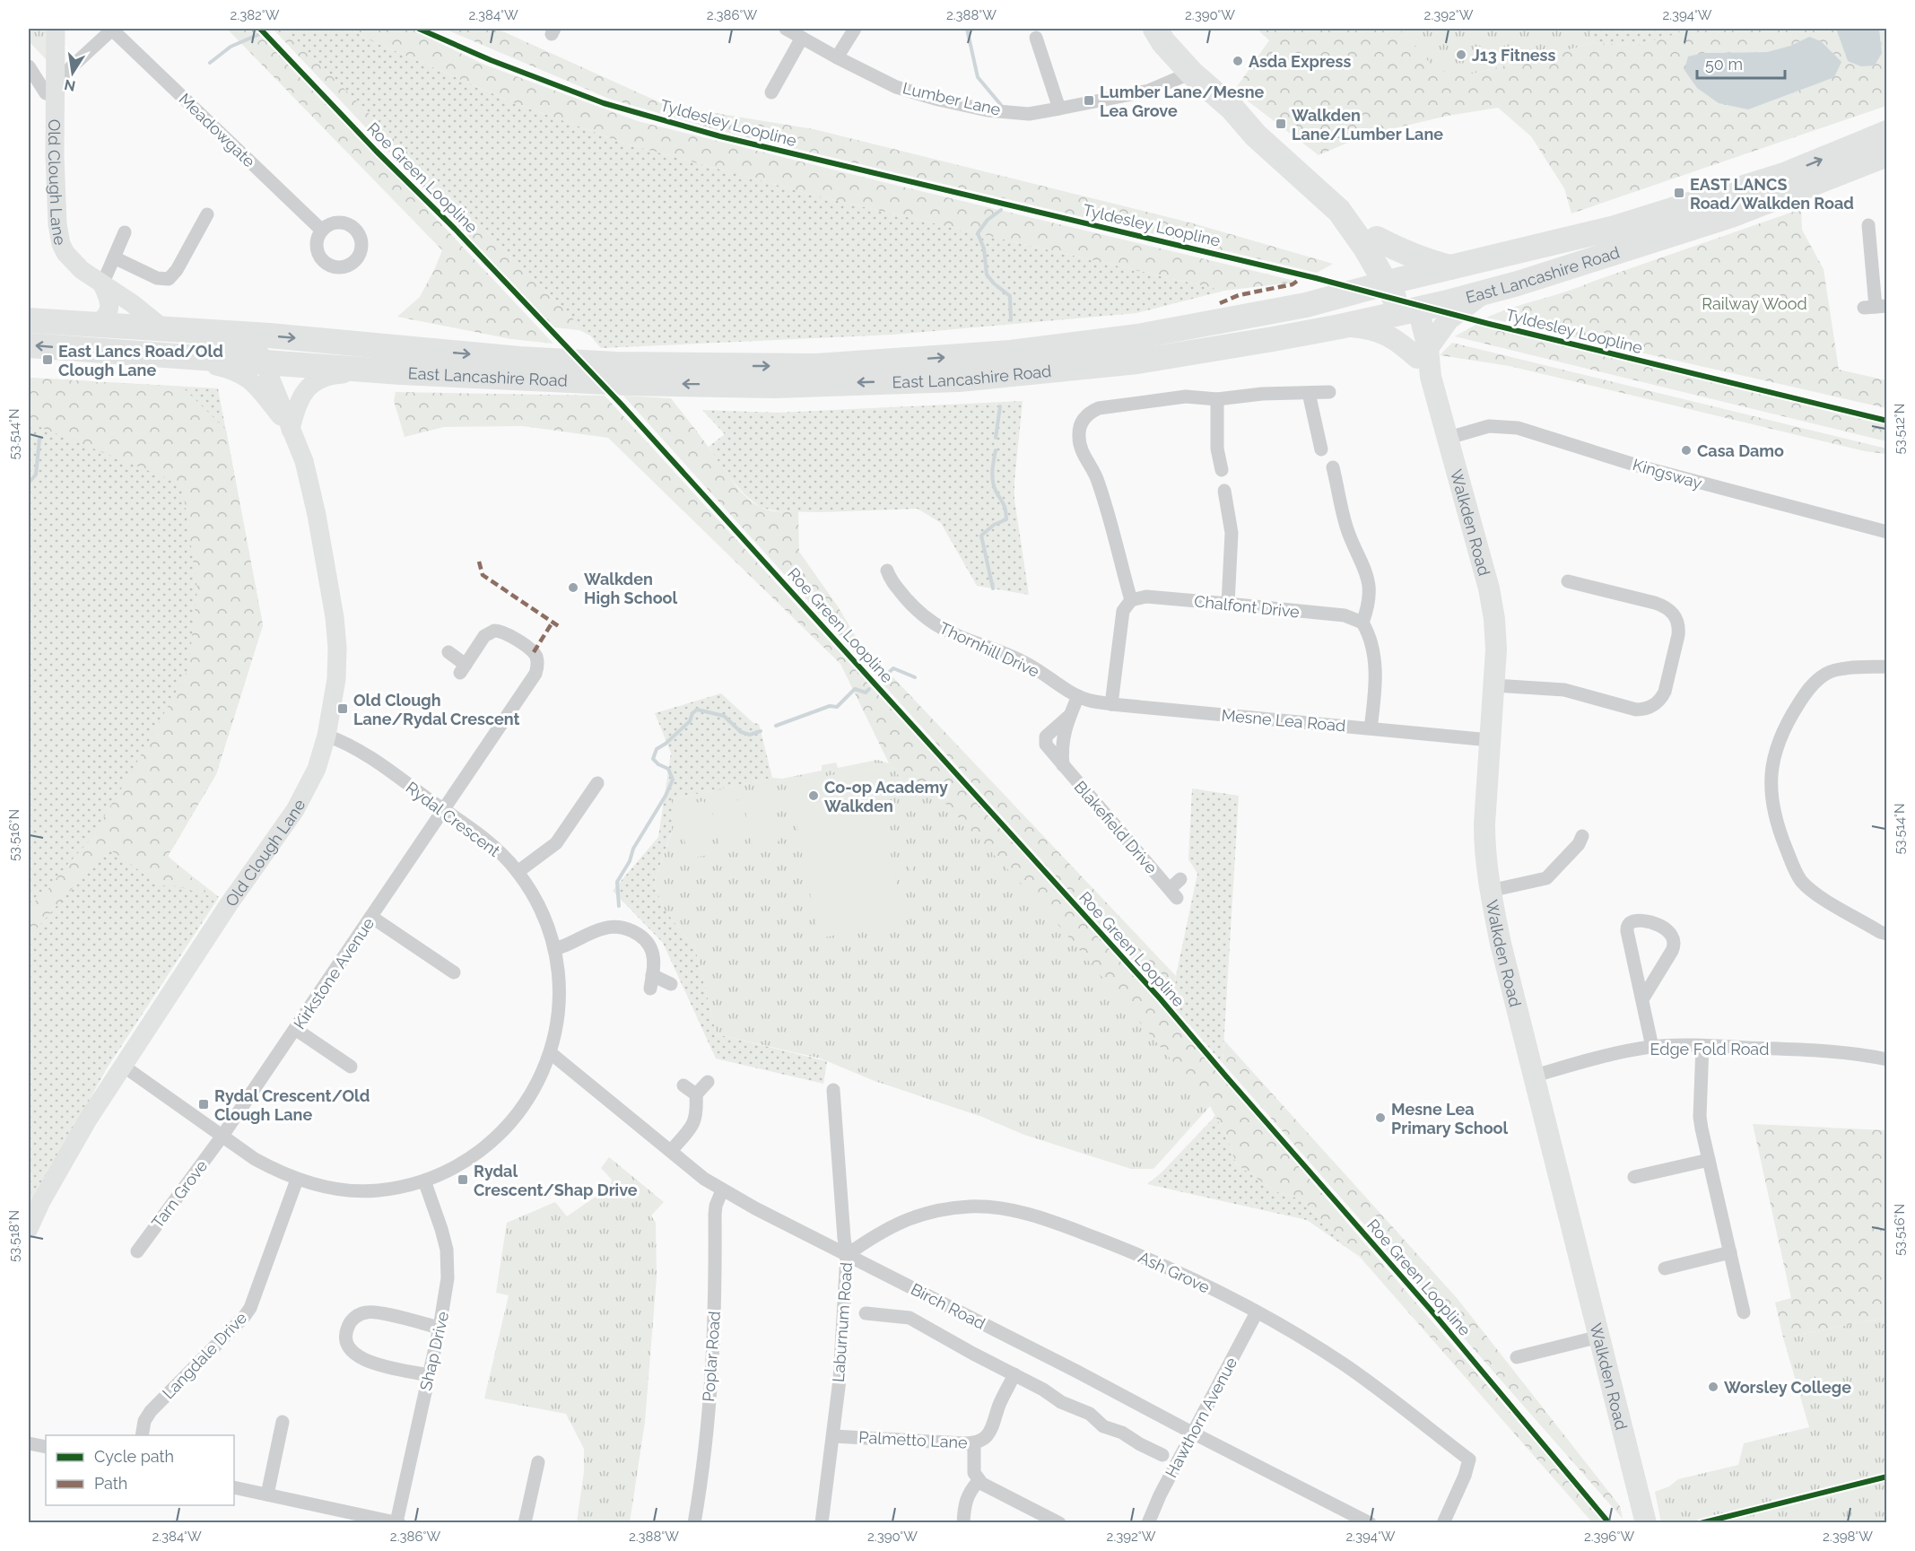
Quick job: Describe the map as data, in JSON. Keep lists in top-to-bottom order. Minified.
{"streets":{"highway":["East Lancashire Road","Walkden Road"],"street":["Lumber Lane","Meadowgate","Old Clough Lane","Kingsway","Chalfont Drive","Thornhill Drive","Mesne Lea Road","Rydal Crescent","Blakefield Drive","Kirkstone Avenue","Edge Fold Road","Tarn Grove","Ash Grove","Birch Road","Laburnum Road","Shap Drive","Langdale Drive","Poplar Road","Hawthorn Avenue","Palmetto Lane"],"cycle path":["Tyldesley Loopline","Roe Green Loopline"]},"crossings":[["Lumber Lane","Walkden Road"],["Old Clough Lane","East Lancashire Road"],["Old Clough Lane","Rydal Crescent"],["East Lancashire Road","Walkden Road"],["Kingsway","Walkden Road"],["Walkden Road","Mesne Lea Road"],["Walkden Road","Edge Fold Road"],["Thornhill Drive","Mesne Lea Road"],["Thornhill Drive","Blakefield Drive"],["Mesne Lea Road","Blakefield Drive"],["Rydal Crescent","Kirkstone Avenue"],["Rydal Crescent","Tarn Grove"],["Rydal Crescent","Birch Road"],["Rydal Crescent","Shap Drive"],["Rydal Crescent","Langdale Drive"],["Kirkstone Avenue","Tarn Grove"],["Ash Grove","Birch Road"],["Ash Grove","Laburnum Road"],["Ash Grove","Hawthorn Avenue"],["Birch Road","Laburnum Road"],["Birch Road","Poplar Road"],["Birch Road","Hawthorn Avenue"],["Laburnum Road","Palmetto Lane"]],"parks":["Railway Wood"],"places":{"other":["J13 Fitness","Asda Express","Casa Damo","Walkden High School","Co-op Academy Walkden","Mesne Lea Primary School","Worsley College"],"transit":["Lumber Lane/Mesne Lea Grove","Walkden Lane/Lumber Lane","EAST LANCS Road/Walkden Road","East Lancs Road/Old Clough Lane","Old Clough Lane/Rydal Crescent","Rydal Crescent/Old Clough Lane","Rydal Crescent/Shap Drive"]},"legend":["Cycle path","Path"],"scale_bar":"50 m","north":"bottom","coordinates":["2.382°W","2.384°W","2.386°W","2.388°W","2.390°W","2.392°W","2.394°W","53.512°N","53.514°N","53.516°N","53.518°N","2.396°W","2.398°W"]}
